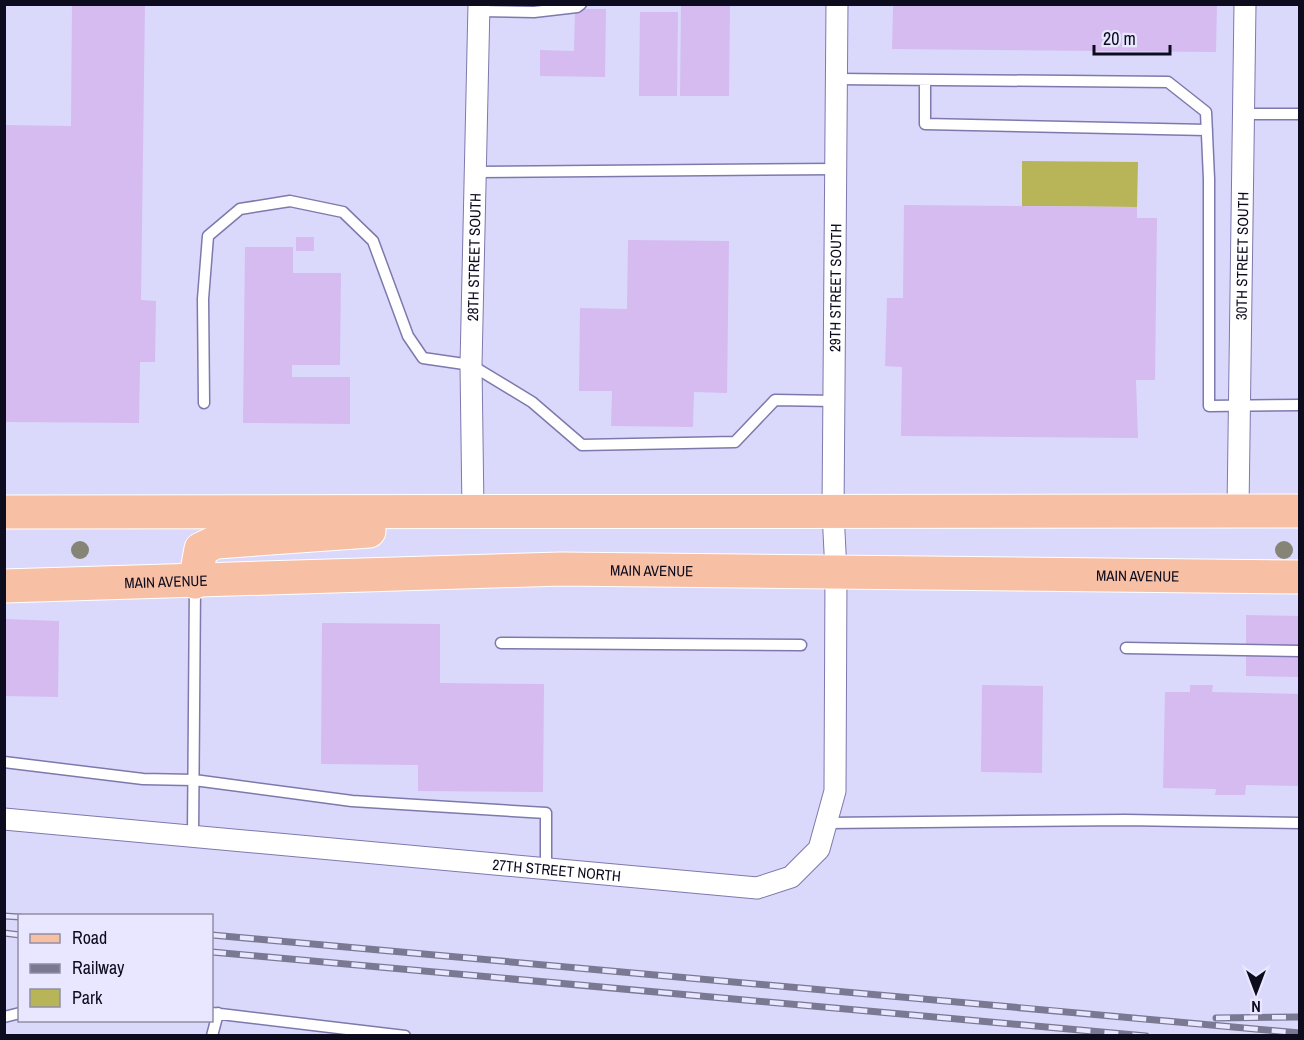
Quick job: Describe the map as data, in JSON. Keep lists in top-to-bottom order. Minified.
{"streets":{"main road":["MAIN AVENUE"],"street":["30TH STREET SOUTH","28TH STREET SOUTH","29TH STREET SOUTH","27TH STREET NORTH"]},"crossings":[["29TH STREET SOUTH","MAIN AVENUE"],["29TH STREET SOUTH","27TH STREET NORTH"],["MAIN AVENUE","27TH STREET NORTH"]],"legend":["Road","Railway","Park"],"scale_bar":"20 m","north":"bottom"}
